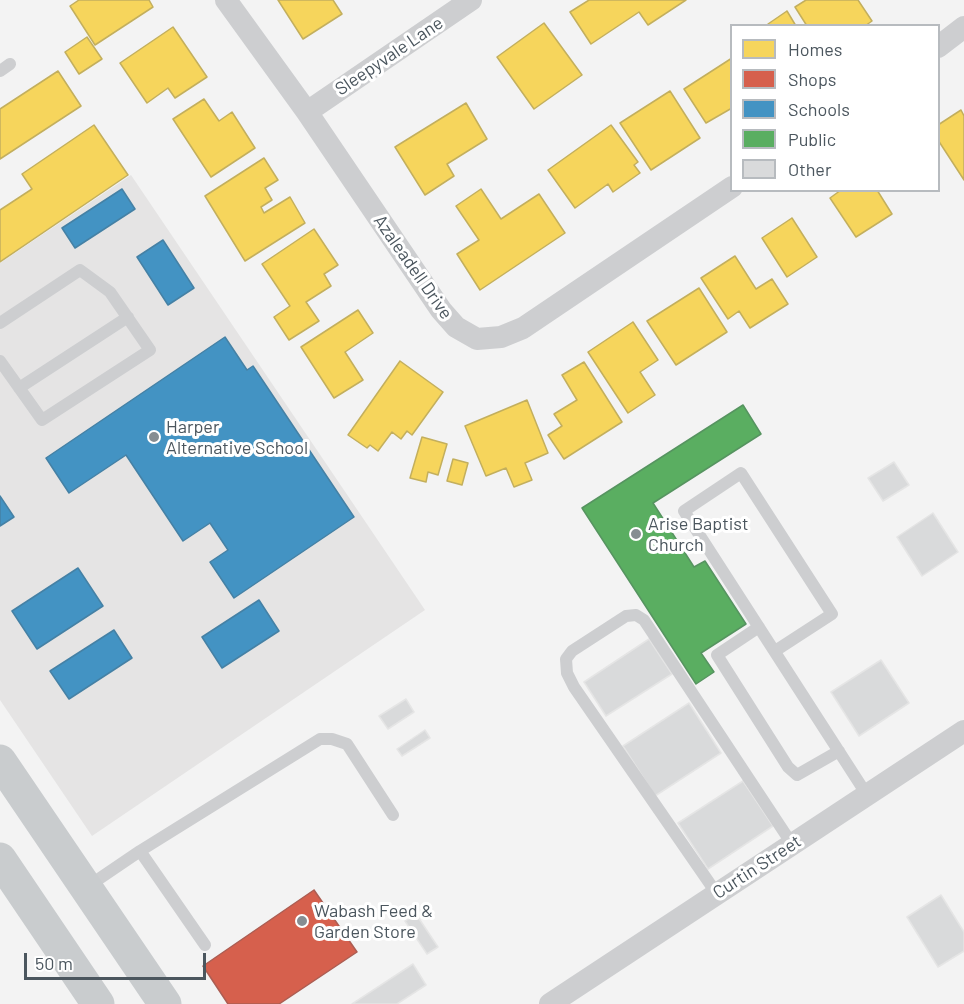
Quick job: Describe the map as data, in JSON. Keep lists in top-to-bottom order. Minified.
{"streets":{"street":["Sleepyvale Lane","Azaleadell Drive","Curtin Street"]},"crossings":[["Sleepyvale Lane","Azaleadell Drive"]],"places":["Harper Alternative School","Arise Baptist Church","Wabash Feed & Garden Store"],"legend":["Homes","Shops","Schools","Public","Other"],"scale_bar":"50 m"}
